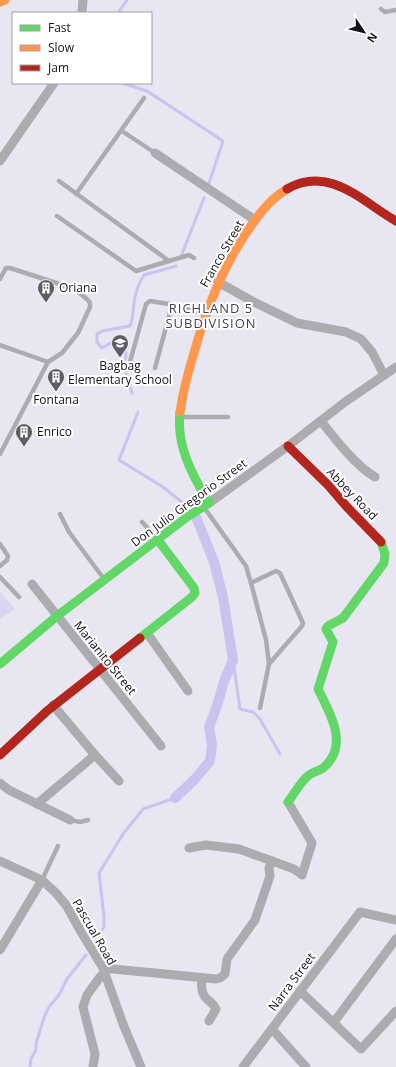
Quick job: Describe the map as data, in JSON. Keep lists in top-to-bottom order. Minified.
{"streets":{"street":["Franco Street","Abbey Road","Don Julio Gregorio Street","Marianito Street","Pascual Road","Narra Street"]},"crossings":[["Franco Street","Don Julio Gregorio Street"],["Abbey Road","Don Julio Gregorio Street"],["Don Julio Gregorio Street","Marianito Street"]],"districts":["RICHLAND 5 SUBDIVISION"],"places":{"building":["Oriana","Fontana","Enrico"],"school or university":["Bagbag Elementary School"]},"legend":["Fast","Slow","Jam"],"north":"bottom right"}
